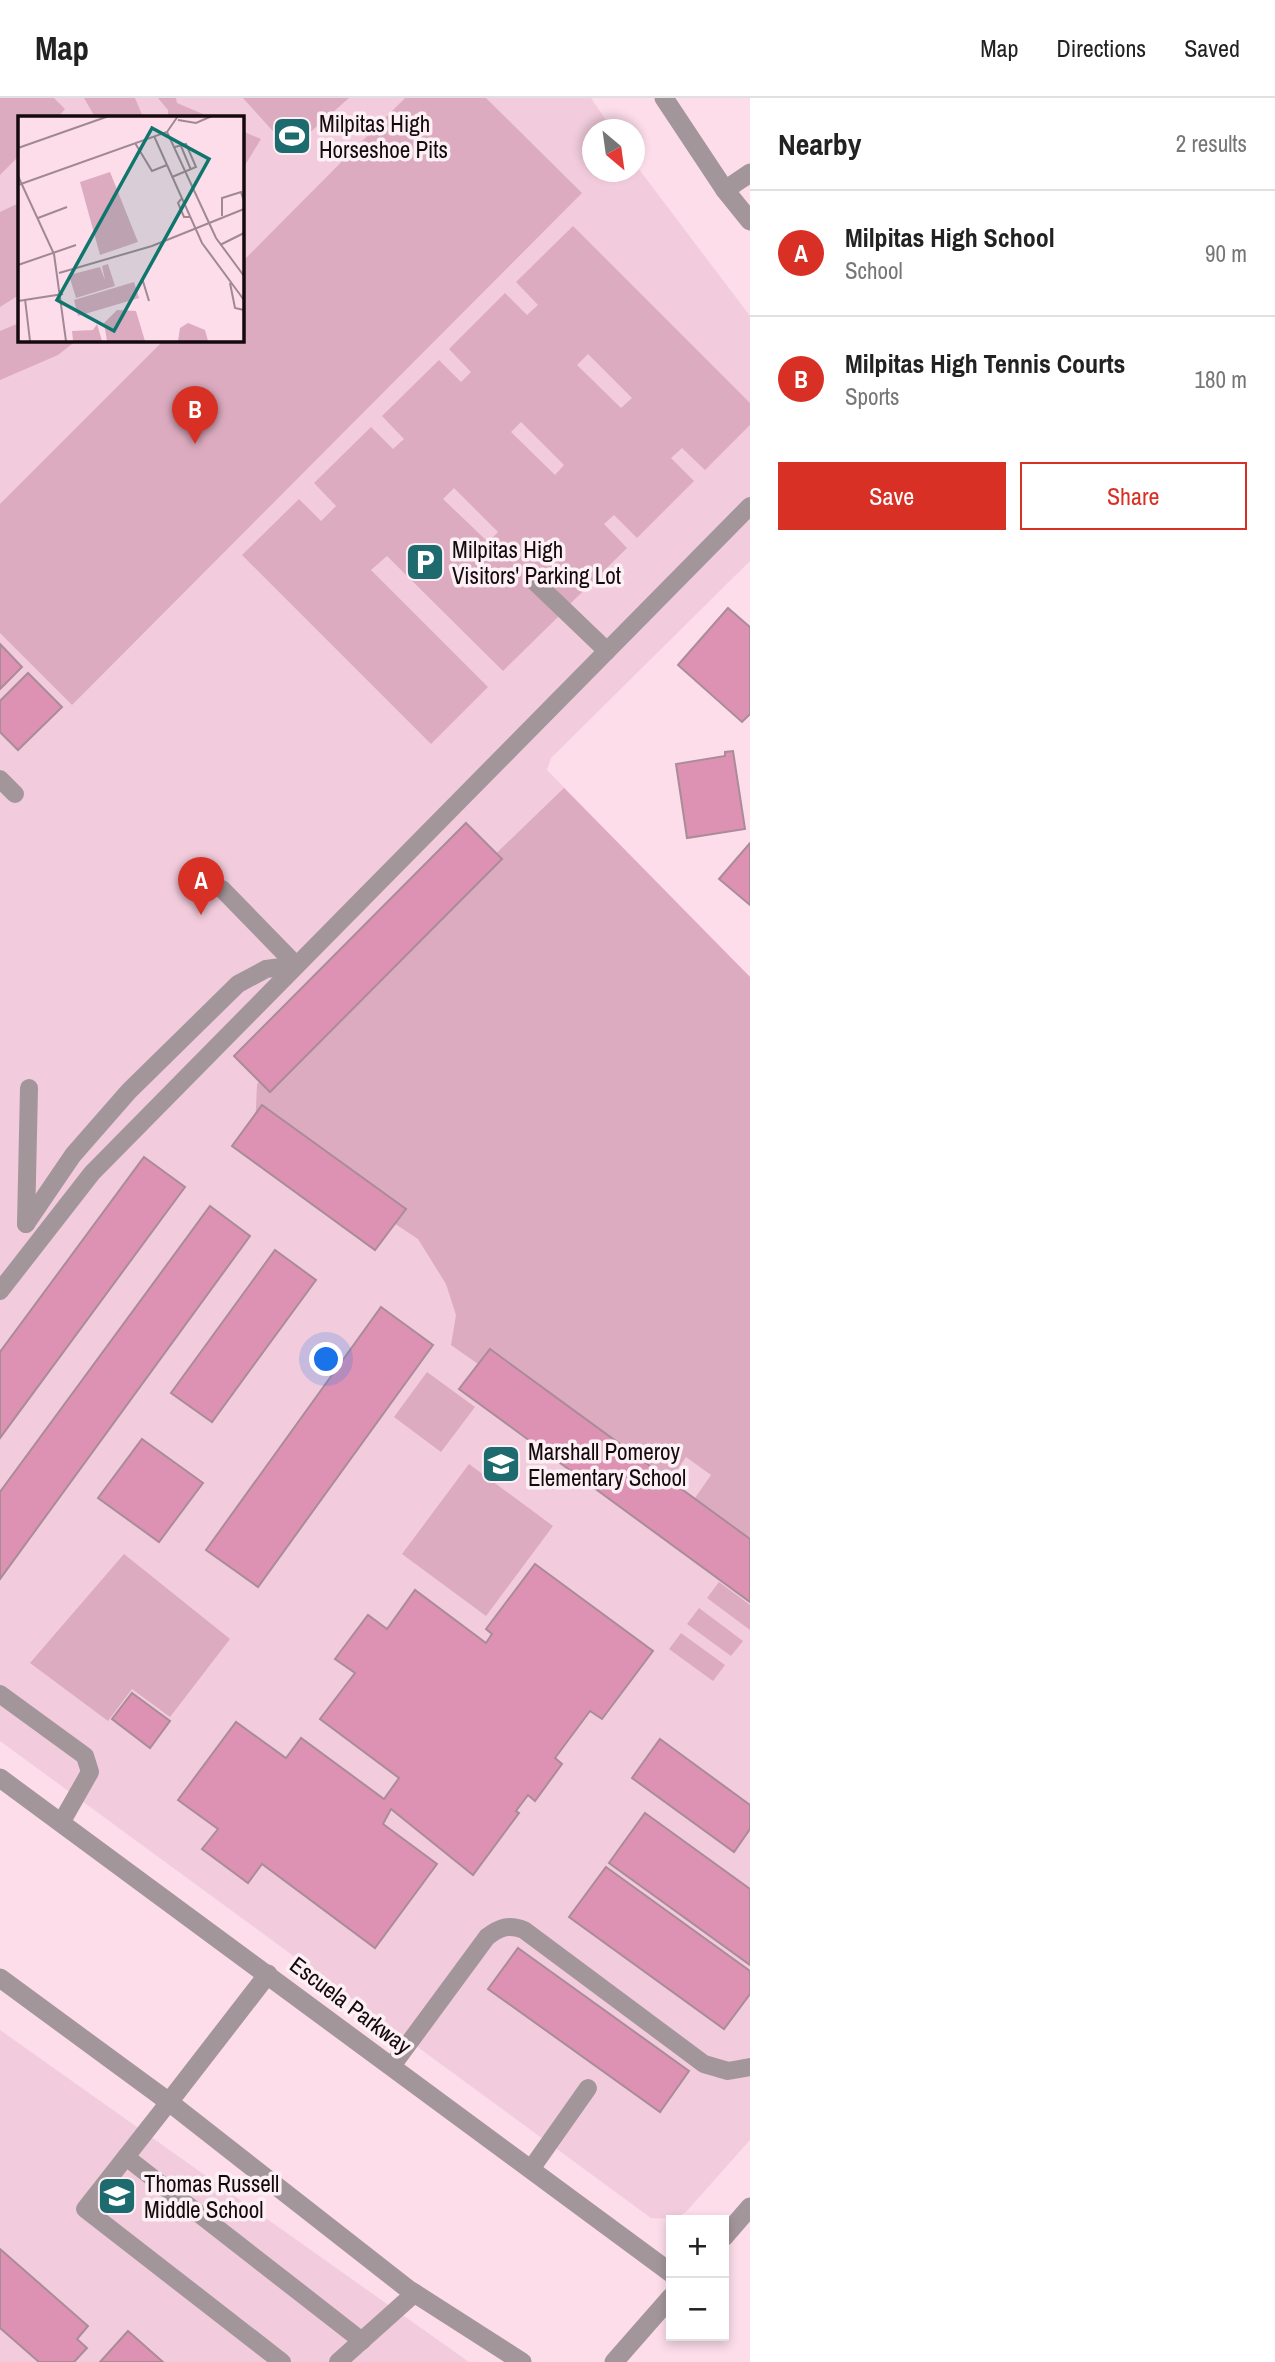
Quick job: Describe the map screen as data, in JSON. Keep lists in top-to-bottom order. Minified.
{"streets":{"street":["Escuela Parkway"]},"places":{"sports":["Milpitas High Horseshoe Pits"],"parking":["Milpitas High Visitors' Parking Lot"],"school or university":["Marshall Pomeroy Elementary School","Thomas Russell Middle School"]},"north":"bottom right","page":{"header":"Map","nav":["Map","Directions","Saved"],"heading":["Nearby","2 results"],"list":[{"mark":"A","name":"Milpitas High School","note":"School","value":"90 m"},{"mark":"B","name":"Milpitas High Tennis Courts","note":"Sports","value":"180 m"}],"pins":["B","A"],"buttons":["Save","Share"],"map_buttons":["+","−"]}}
